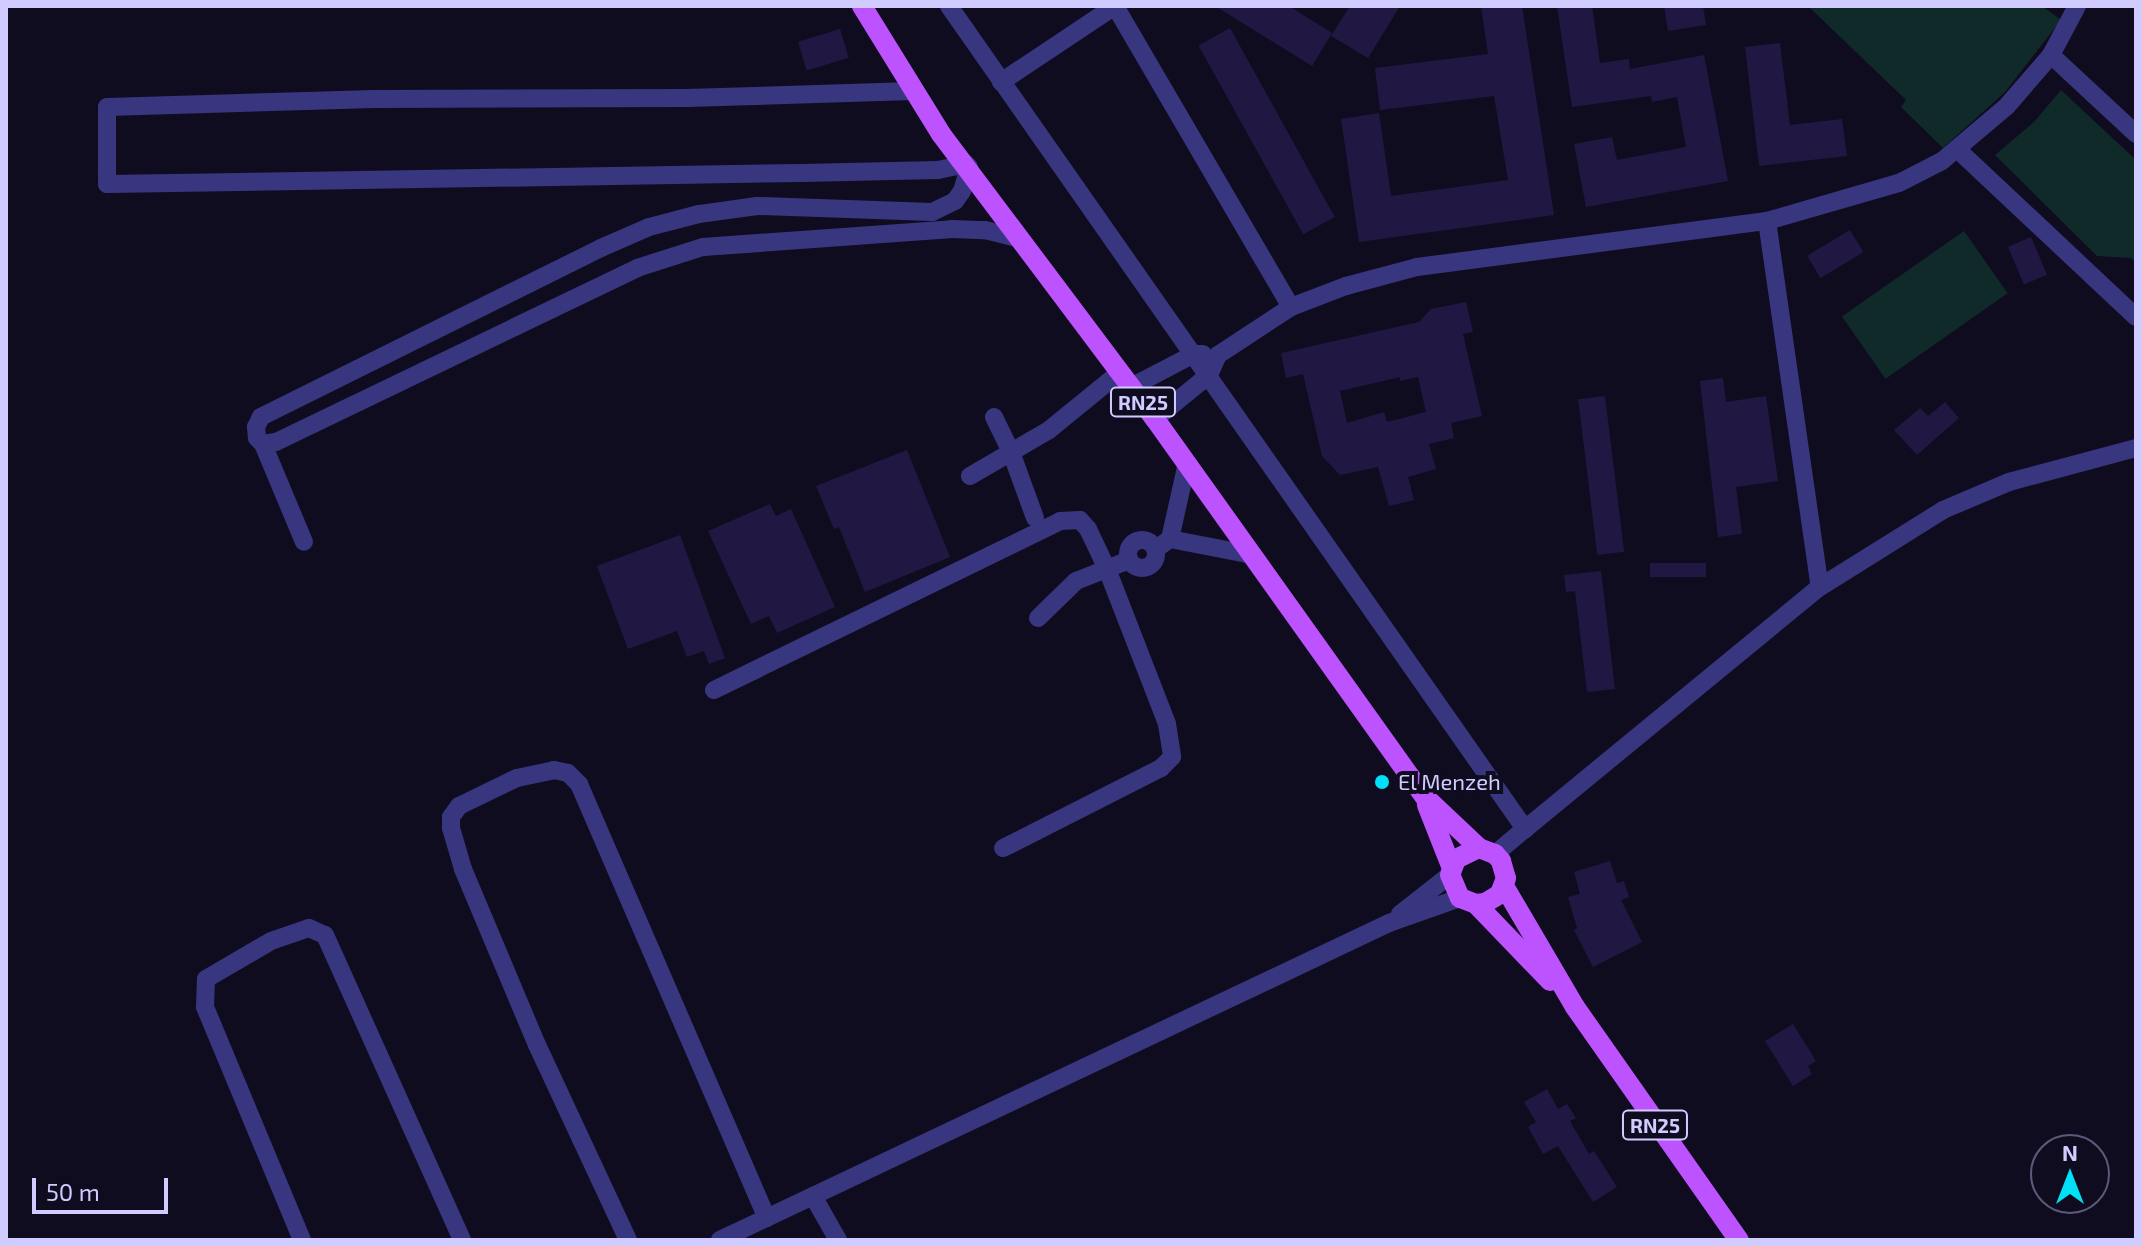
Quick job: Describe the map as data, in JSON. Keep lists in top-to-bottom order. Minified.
{"streets":{"main road":["RN25"]},"places":["El Menzeh"],"scale_bar":"50 m","north":"top"}
